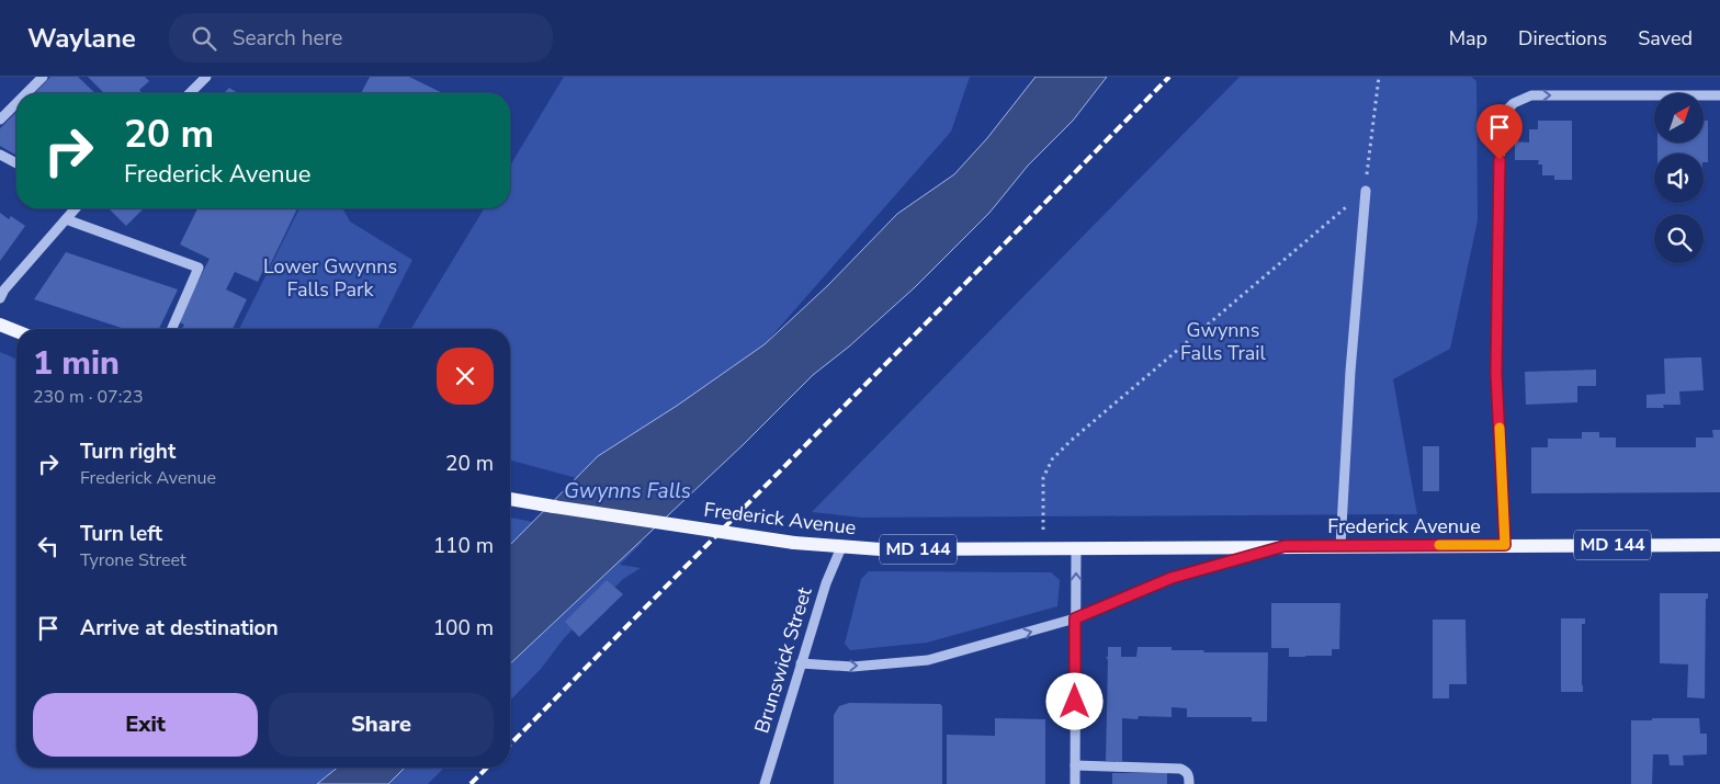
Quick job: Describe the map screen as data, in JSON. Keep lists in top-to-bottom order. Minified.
{"streets":{"main road":["Frederick Avenue","MD 144"],"street":["Brunswick Street"]},"crossings":[["Frederick Avenue","Brunswick Street"]],"water":["Gwynns Falls"],"parks":["Lower Gwynns Falls Park","Gwynns Falls Trail"],"north":"top right","page":{"header":"Waylane","search":"Search here","nav":["Map","Directions","Saved"],"turn":["20 m","Frederick Avenue"],"heading":["1 min","230 m · 07:23"],"list":[{"name":"Turn right","note":"Frederick Avenue","value":"20 m"},{"name":"Turn left","note":"Tyrone Street","value":"110 m"},{"name":"Arrive at destination","value":"100 m"}],"buttons":["Exit","Share"]}}
